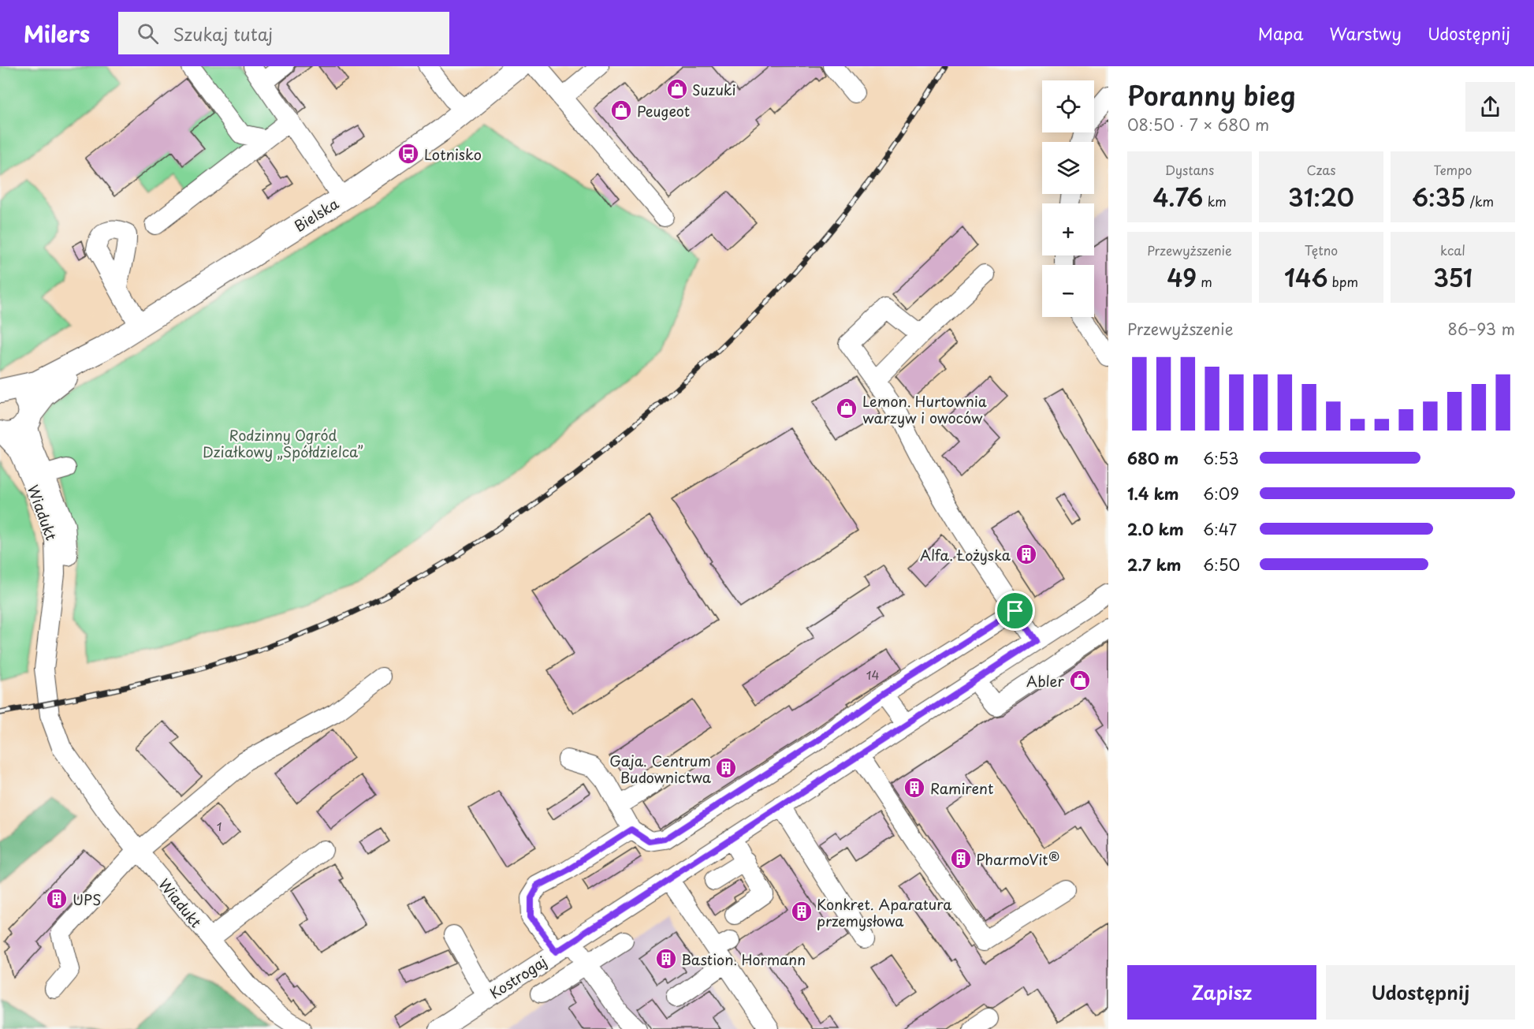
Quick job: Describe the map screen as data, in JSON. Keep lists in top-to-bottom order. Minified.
{"streets":{"main road":["Bielska"],"street":["Wiadukt","Kostrogaj"]},"crossings":[["Bielska","Wiadukt"]],"parks":["Rodzinny Ogród Działkowy „Spółdzielca”"],"places":{"shop":["Suzuki","Peugeot","Lemon. Hurtownia warzyw i owoców","Abler"],"bus stop":["Lotnisko"],"building":["Alfa. Łożyska","Gaja. Centrum Budownictwa","Ramirent","PharmoVit®","UPS","Konkret. Aparatura przemysłowa","Bastion. Hormann"]},"house_numbers":["14","1"],"page":{"header":"Milers","search":"Szukaj tutaj","nav":["Mapa","Warstwy","Udostępnij"],"heading":["Poranny bieg","08:50 · 7 × 680 m"],"map_buttons":["+","−"],"stats":[["Dystans","4.76 km"],["Czas","31:20"],["Tempo","6:35 /km"],["Przewyższenie","49 m"],["Tętno","146 bpm"],["kcal","351"]],"chart":["Przewyższenie","86–93 m"],"list":[{"name":"680 m","note":"6:53"},{"name":"1.4 km","note":"6:09"},{"name":"2.0 km","note":"6:47"},{"name":"2.7 km","note":"6:50"}],"buttons":["Zapisz","Udostępnij"]}}
